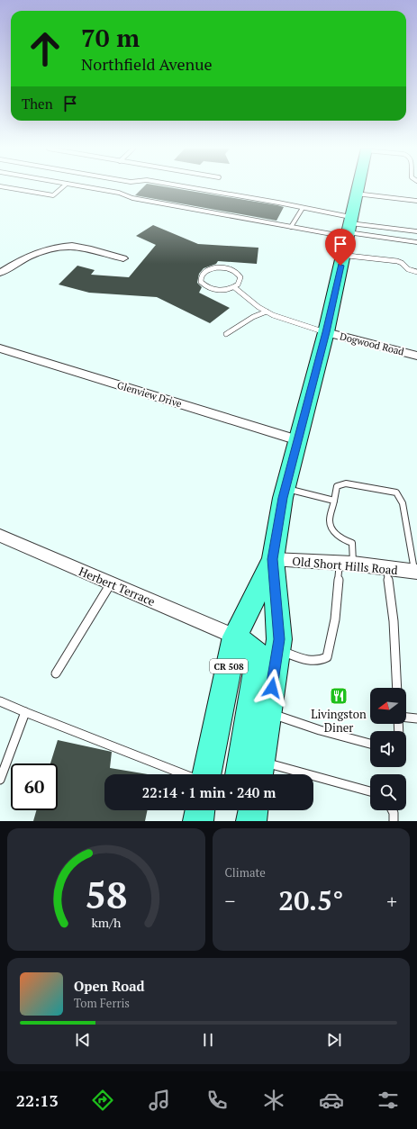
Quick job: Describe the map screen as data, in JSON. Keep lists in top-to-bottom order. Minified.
{"streets":{"main road":["CR 508"],"street":["Dogwood Road","Glenview Drive","Old Short Hills Road","Herbert Terrace"]},"crossings":[["Dogwood Road","CR 508"],["Glenview Drive","CR 508"],["Old Short Hills Road","CR 508"],["Herbert Terrace","CR 508"]],"places":{"restaurant":["Livingston Diner"]},"north":"left","page":{"turn":["70 m","Northfield Avenue"],"then":"Then","limit":"60","trip":"22:14 · 1 min · 240 m","tile":"Climate","heat":["−","20.5°","+"],"song":["Open Road","Tom Ferris"],"tabs":"22:13","gauge":["58","km/h"]}}
